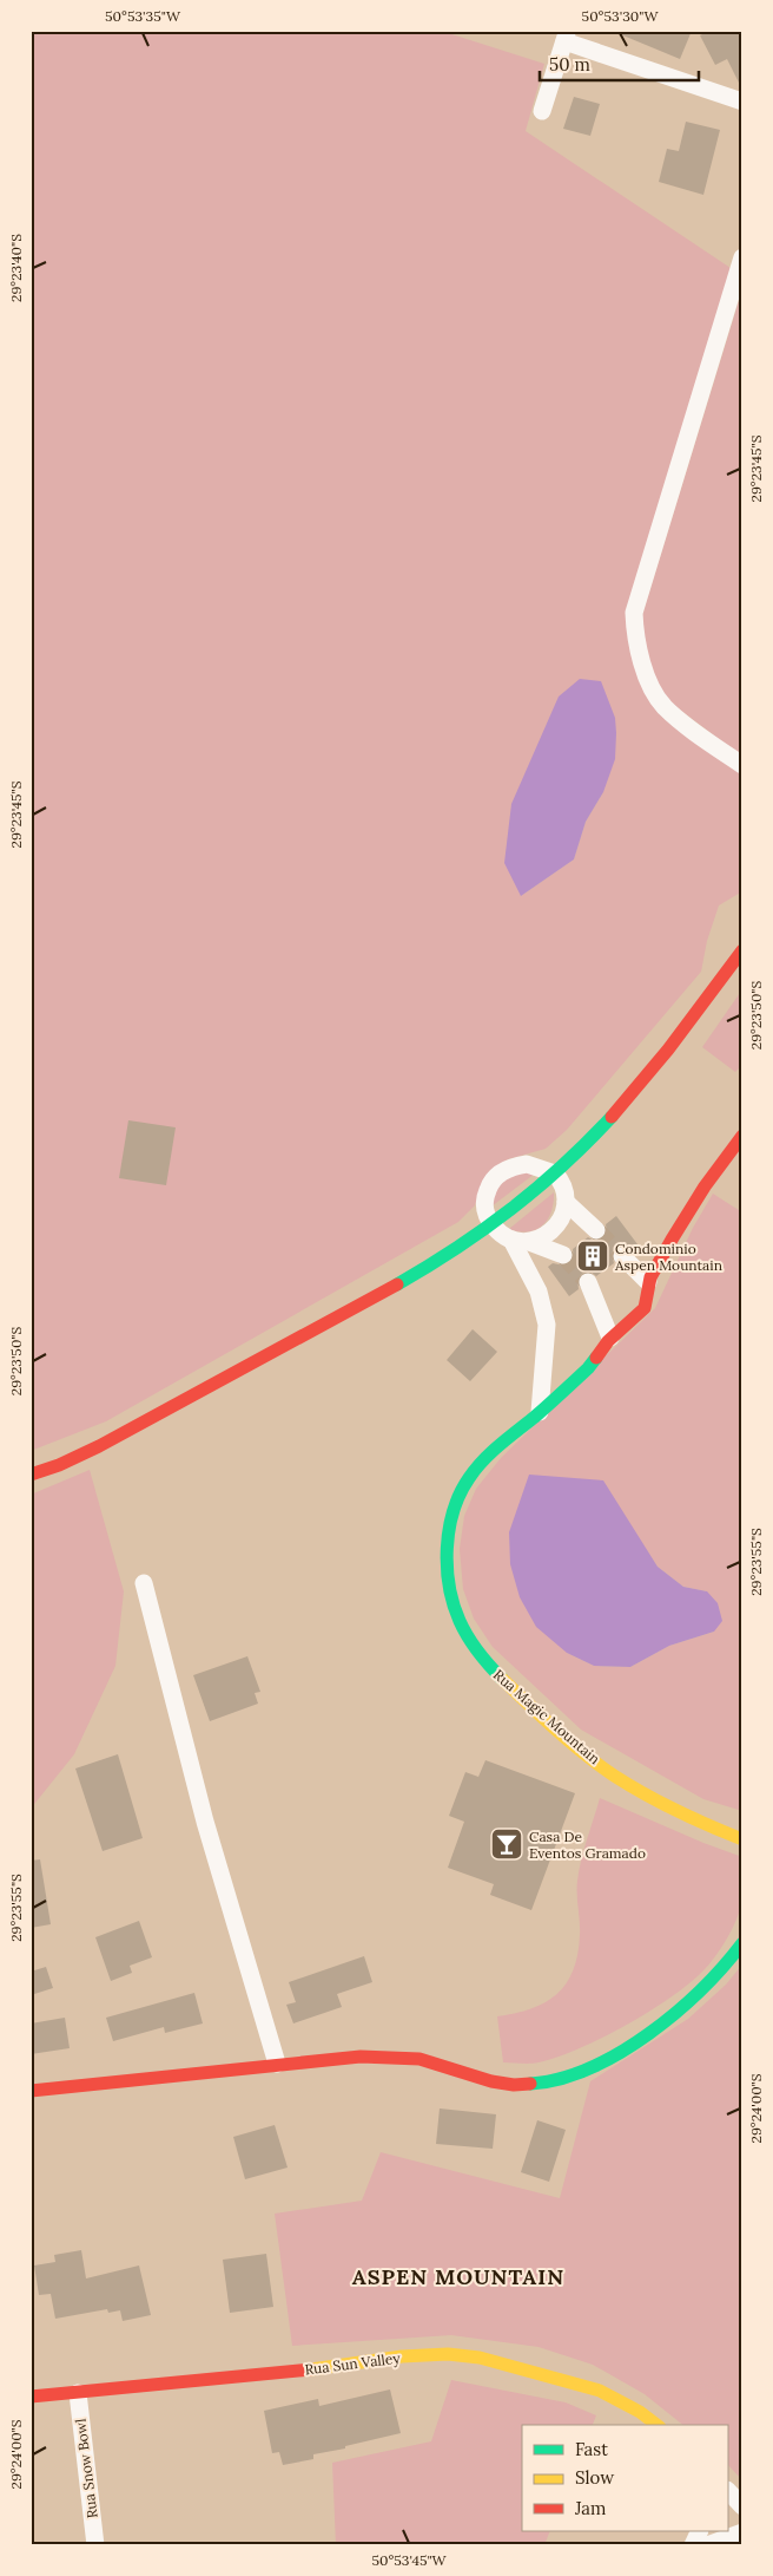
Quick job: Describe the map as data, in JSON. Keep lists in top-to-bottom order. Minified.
{"streets":{"street":["Rua Magic Mountain","Rua Sun Valley","Rua Snow Bowl"]},"crossings":[["Rua Sun Valley","Rua Snow Bowl"]],"districts":["ASPEN MOUNTAIN"],"places":{"building":["Condominio Aspen Mountain"],"bar":["Casa De Eventos Gramado"]},"legend":["Fast","Slow","Jam"],"scale_bar":"50 m","coordinates":["50°53'35\"W","50°53'30\"W","29°23'40\"S","29°23'45\"S","29°23'50\"S","29°23'55\"S","29°24'00\"S","50°53'45\"W"]}
